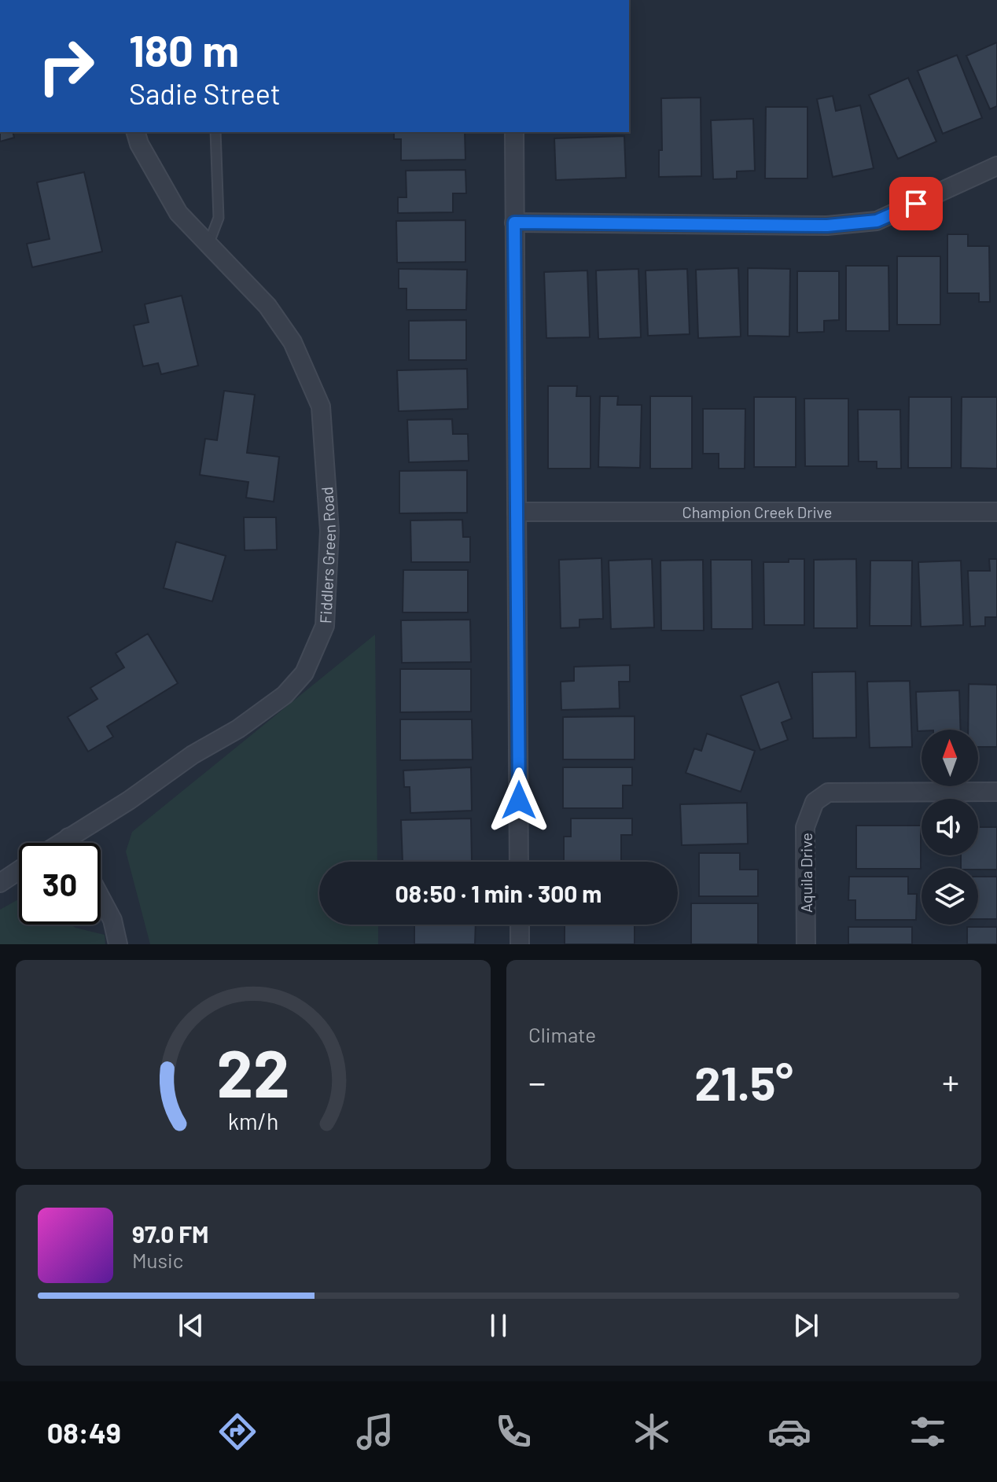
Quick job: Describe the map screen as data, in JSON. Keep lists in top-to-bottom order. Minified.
{"streets":{"street":["Champion Creek Drive","Fiddlers Green Road","Aquila Drive"]},"north":"top","page":{"turn":["180 m","Sadie Street"],"limit":"30","trip":"08:50 · 1 min · 300 m","tile":"Climate","heat":["−","21.5°","+"],"song":["97.0 FM","Music"],"tabs":"08:49","gauge":["22","km/h"]}}
